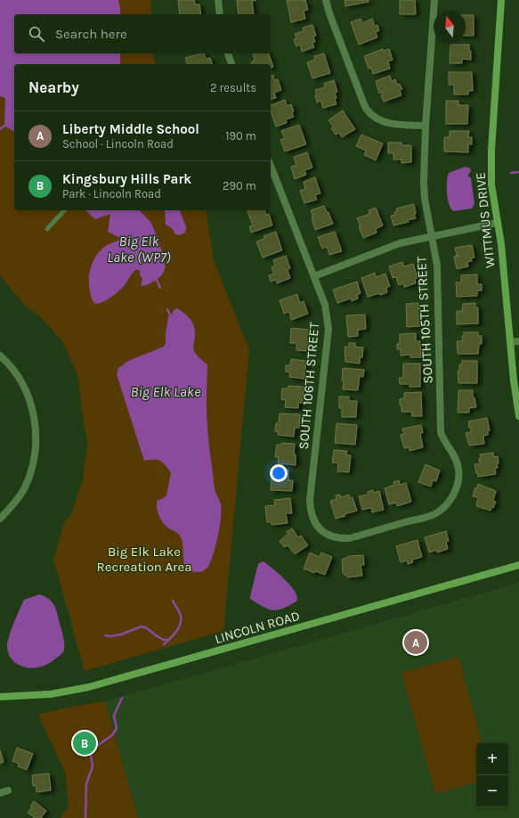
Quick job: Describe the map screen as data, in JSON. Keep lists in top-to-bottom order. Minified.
{"streets":{"street":["WITTMUS DRIVE","SOUTH 105TH STREET","SOUTH 106TH STREET","LINCOLN ROAD"]},"crossings":[["SOUTH 105TH STREET","SOUTH 106TH STREET"]],"water":["Big Elk Lake (WP7)","Big Elk Lake"],"parks":["Big Elk Lake Recreation Area"],"north":"top","page":{"search":"Search here","heading":["Nearby","2 results"],"list":[{"mark":"A","name":"Liberty Middle School","note":"School · Lincoln Road","value":"190 m"},{"mark":"B","name":"Kingsbury Hills Park","note":"Park · Lincoln Road","value":"290 m"}],"pins":["A","B"],"map_buttons":["+","−"]}}
